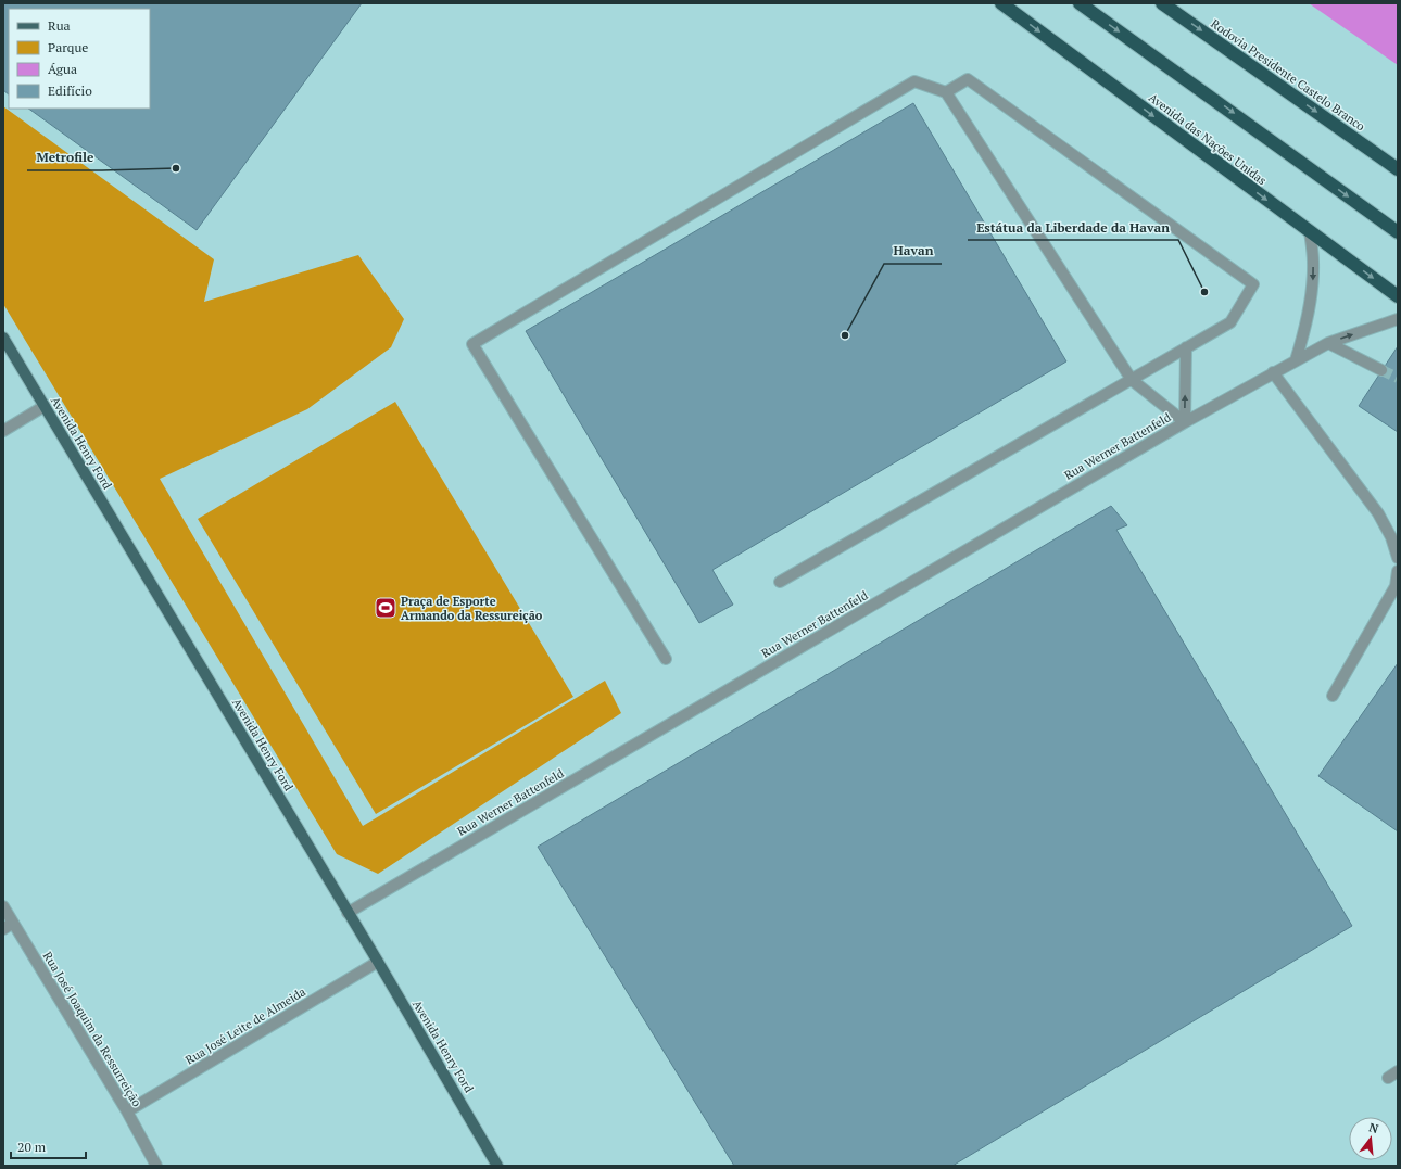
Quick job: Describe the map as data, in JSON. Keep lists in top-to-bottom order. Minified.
{"streets":{"highway":["Rodovia Presidente Castelo Branco","Avenida das Nações Unidas"],"main road":["Avenida Henry Ford"],"street":["Rua Werner Battenfeld","Rua José Leite de Almeida","Rua José Joaquim da Ressurreição"]},"crossings":[["Avenida Henry Ford","Rua Werner Battenfeld"],["Avenida Henry Ford","Rua José Leite de Almeida"],["Rua José Leite de Almeida","Rua José Joaquim da Ressurreição"]],"places":{"other":["Metrofile","Estátua da Liberdade da Havan","Havan"],"sports":["Praça de Esporte Armando da Ressureição"]},"legend":["Rua","Parque","Água","Edifício"],"scale_bar":"20 m","north":"top"}
